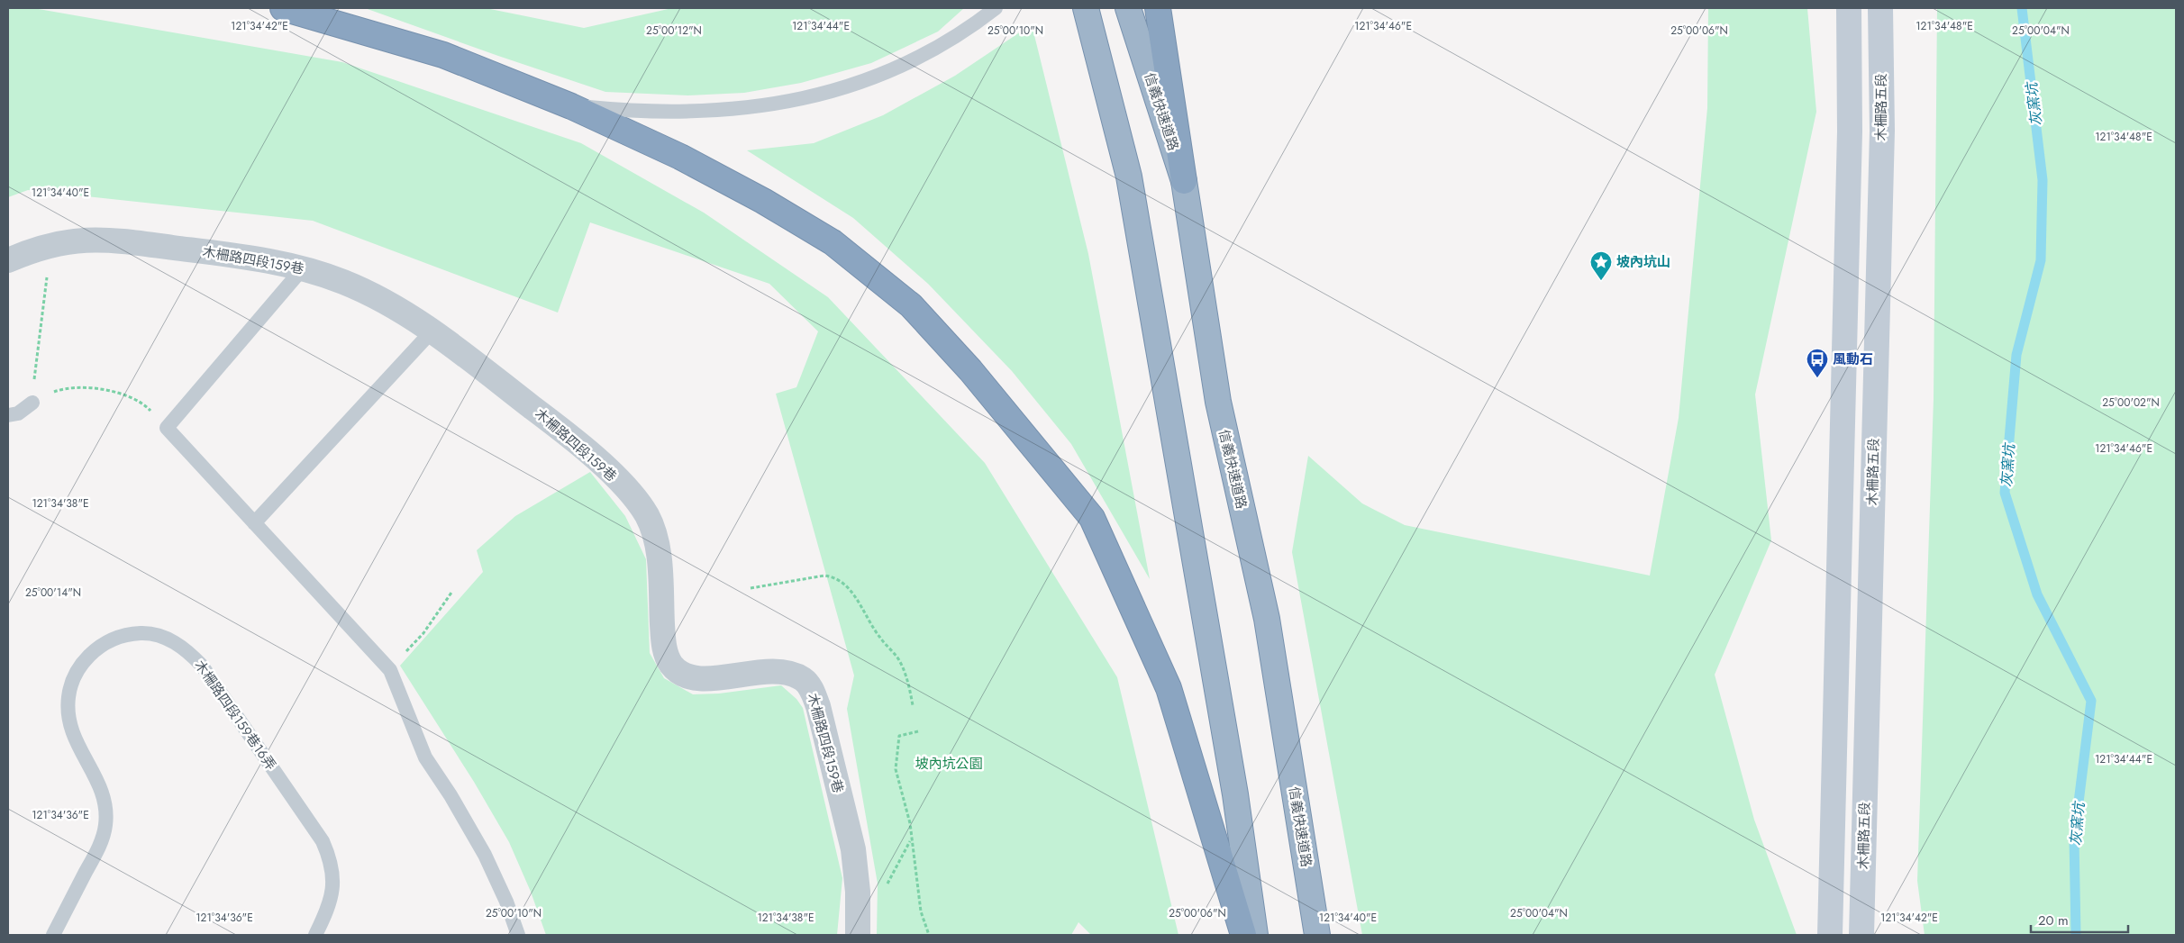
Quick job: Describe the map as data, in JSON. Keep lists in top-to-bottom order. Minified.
{"streets":{"highway":["信義快速道路"],"main road":["木柵路五段"],"street":["木柵路四段159巷"],"lane":["木柵路四段159巷16弄"]},"water":["灰窯坑"],"parks":["坡內坑公園"],"places":{"place":["坡內坑山"],"bus stop":["風動石"]},"scale_bar":"20 m","coordinates":["121°34'42\"E","121°34'44\"E","121°34'46\"E","121°34'48\"E","25°00'12\"N","25°00'10\"N","25°00'06\"N","25°00'04\"N","121°34'40\"E","25°00'02\"N","121°34'38\"E","25°00'14\"N","121°34'36\"E"]}
